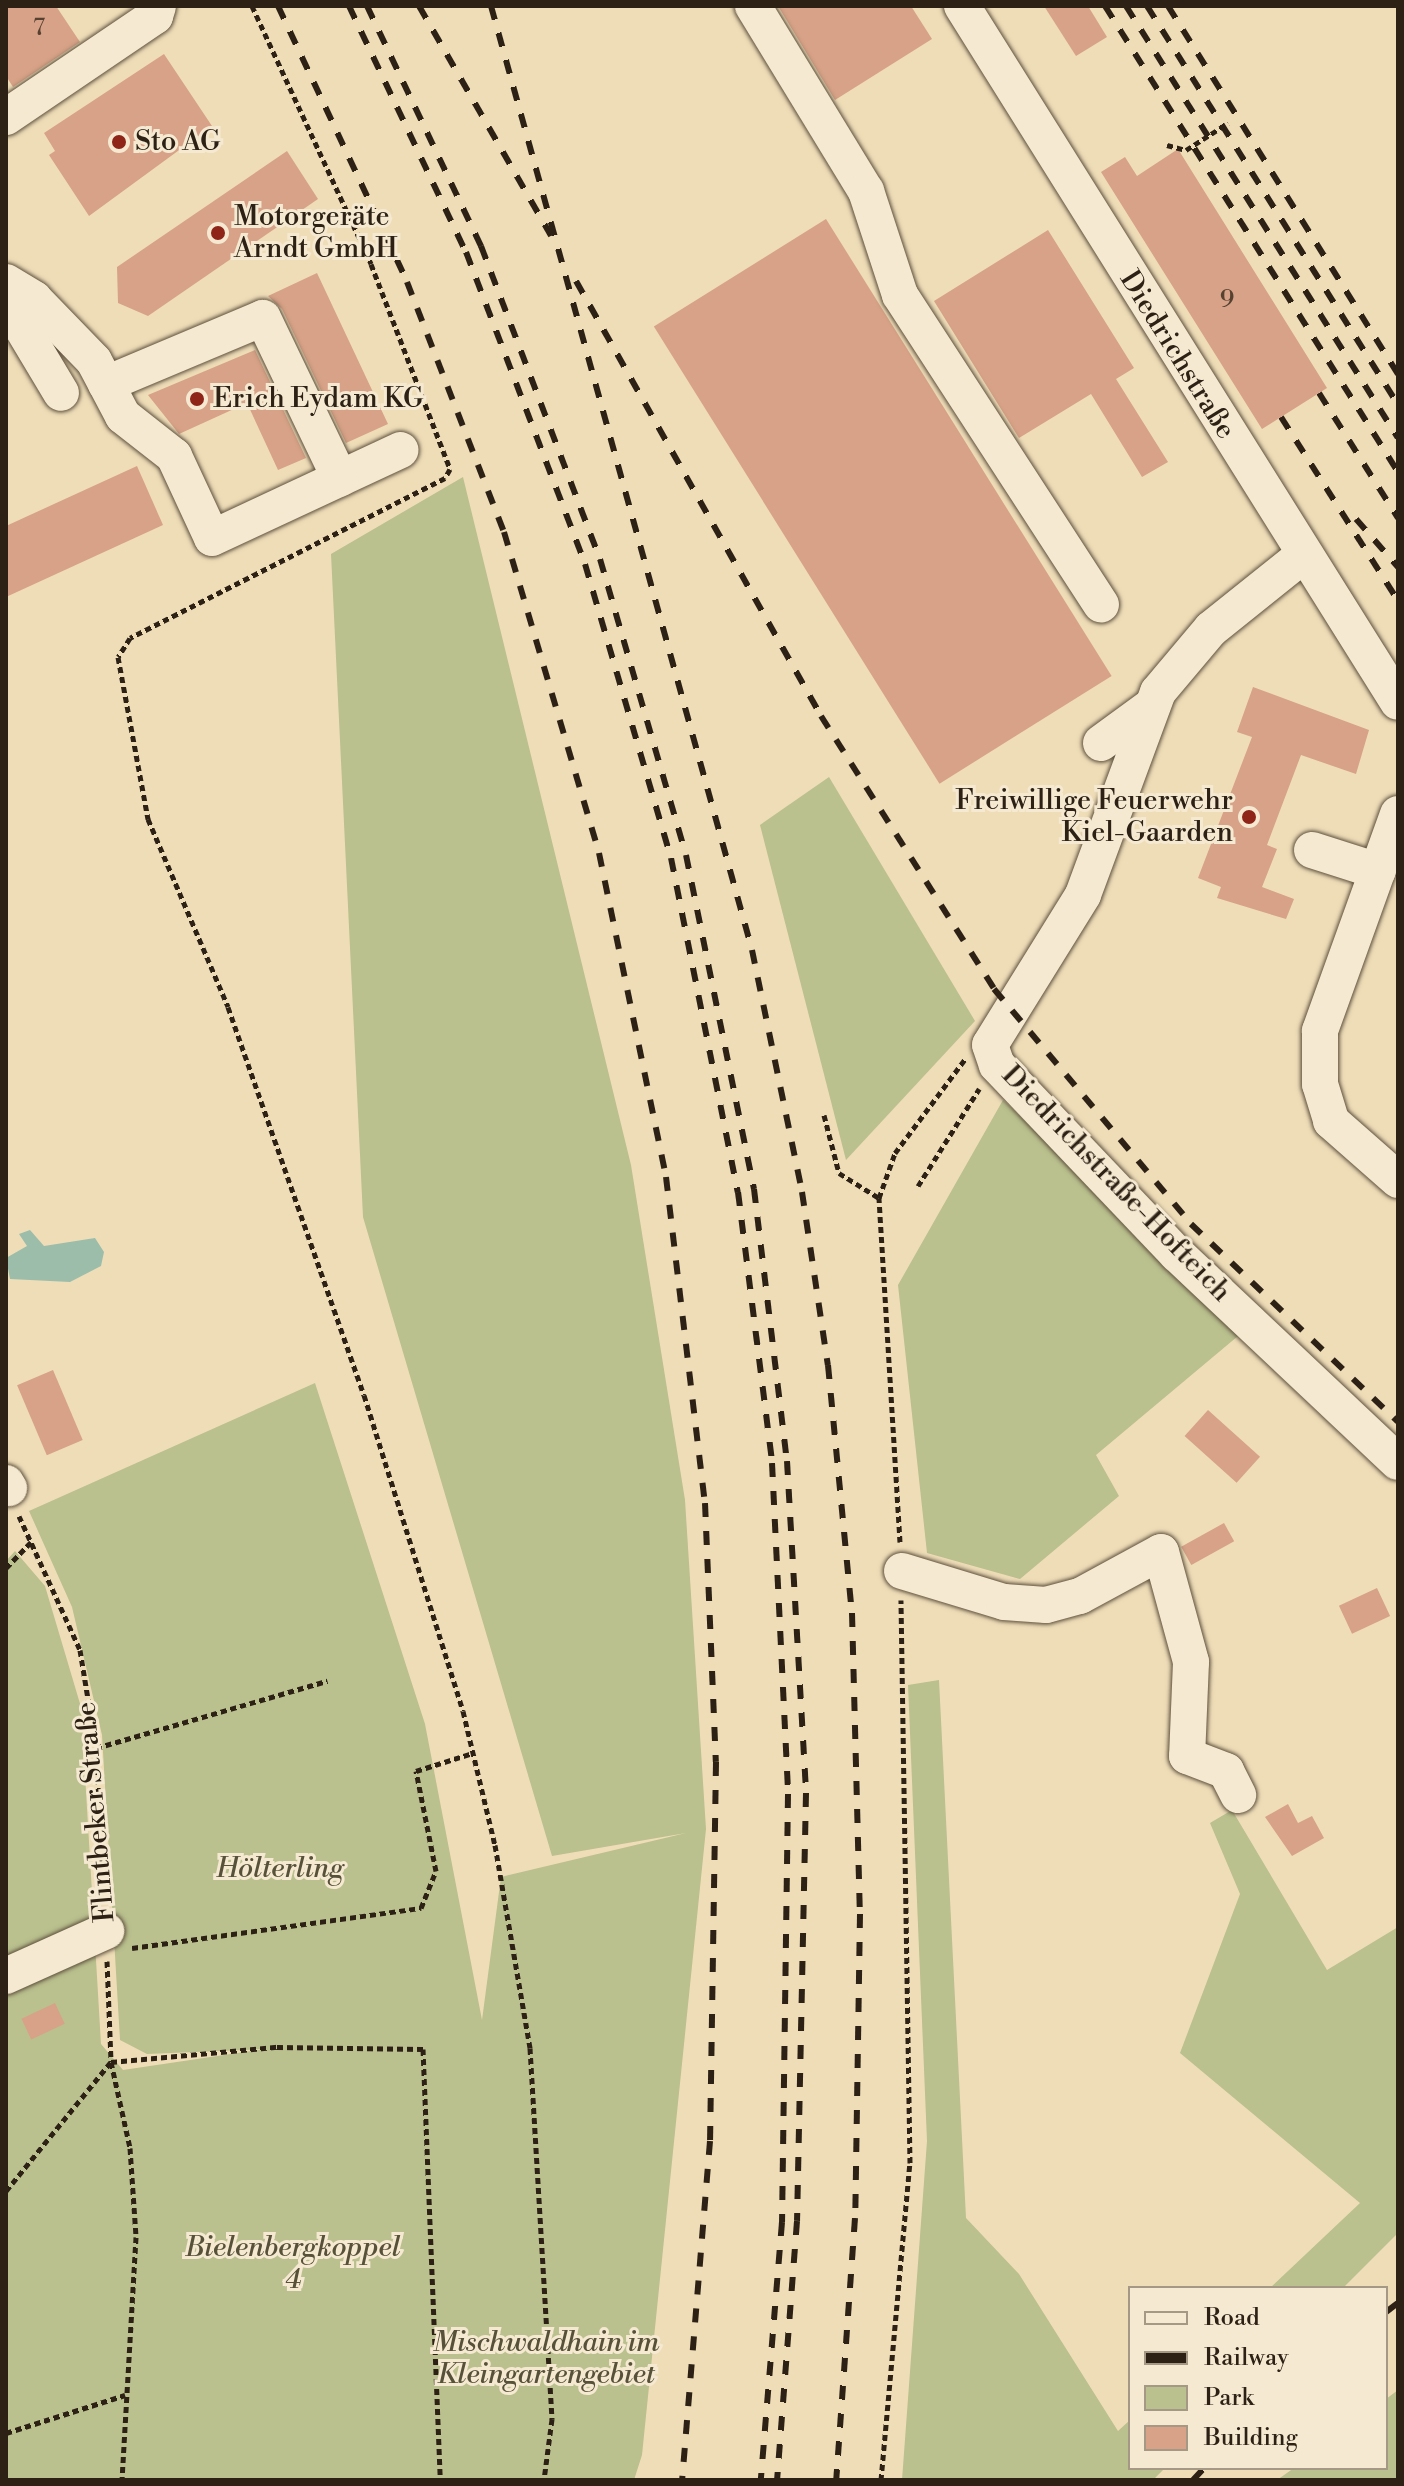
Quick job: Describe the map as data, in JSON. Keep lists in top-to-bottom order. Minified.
{"streets":{"street":["Diedrichstraße","Diedrichstraße-Hofteich"],"path":["Flintbeker Straße"]},"crossings":[["Diedrichstraße","Diedrichstraße-Hofteich"]],"parks":["Hölterling","Bielenbergkoppel 4","Mischwaldhain im Kleingartengebiet"],"places":["Sto AG","Motorgeräte Arndt GmbH","Erich Eydam KG","Freiwillige Feuerwehr Kiel-Gaarden"],"house_numbers":["7","9"],"legend":["Road","Railway","Park","Building"]}
